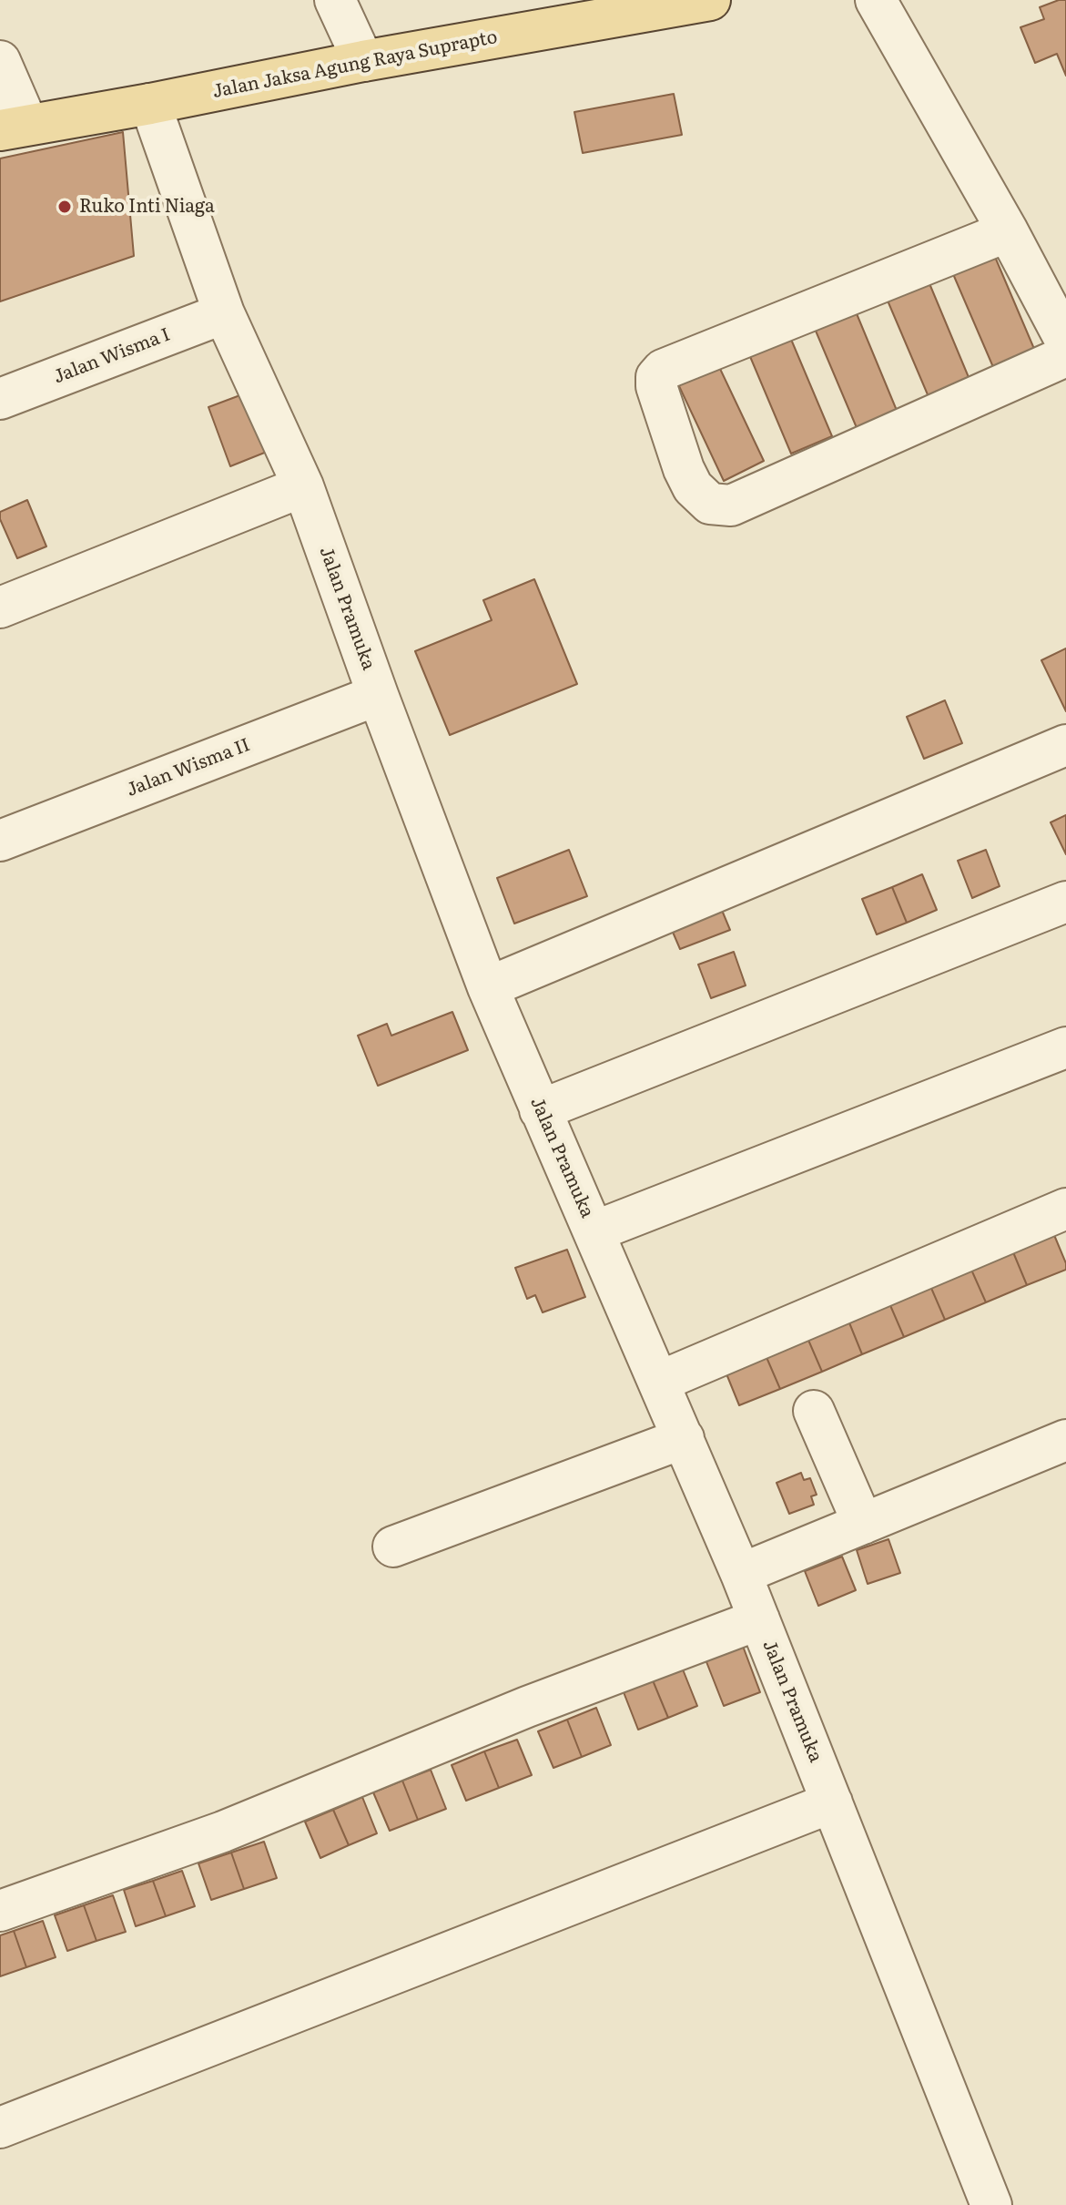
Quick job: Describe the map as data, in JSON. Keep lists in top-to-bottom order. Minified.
{"streets":{"main road":["Jalan Jaksa Agung Raya Suprapto"],"street":["Jalan Wisma I","Jalan Pramuka","Jalan Wisma II"]},"crossings":[["Jalan Jaksa Agung Raya Suprapto","Jalan Pramuka"],["Jalan Wisma I","Jalan Pramuka"],["Jalan Pramuka","Jalan Wisma II"]],"places":["Ruko Inti Niaga"]}
